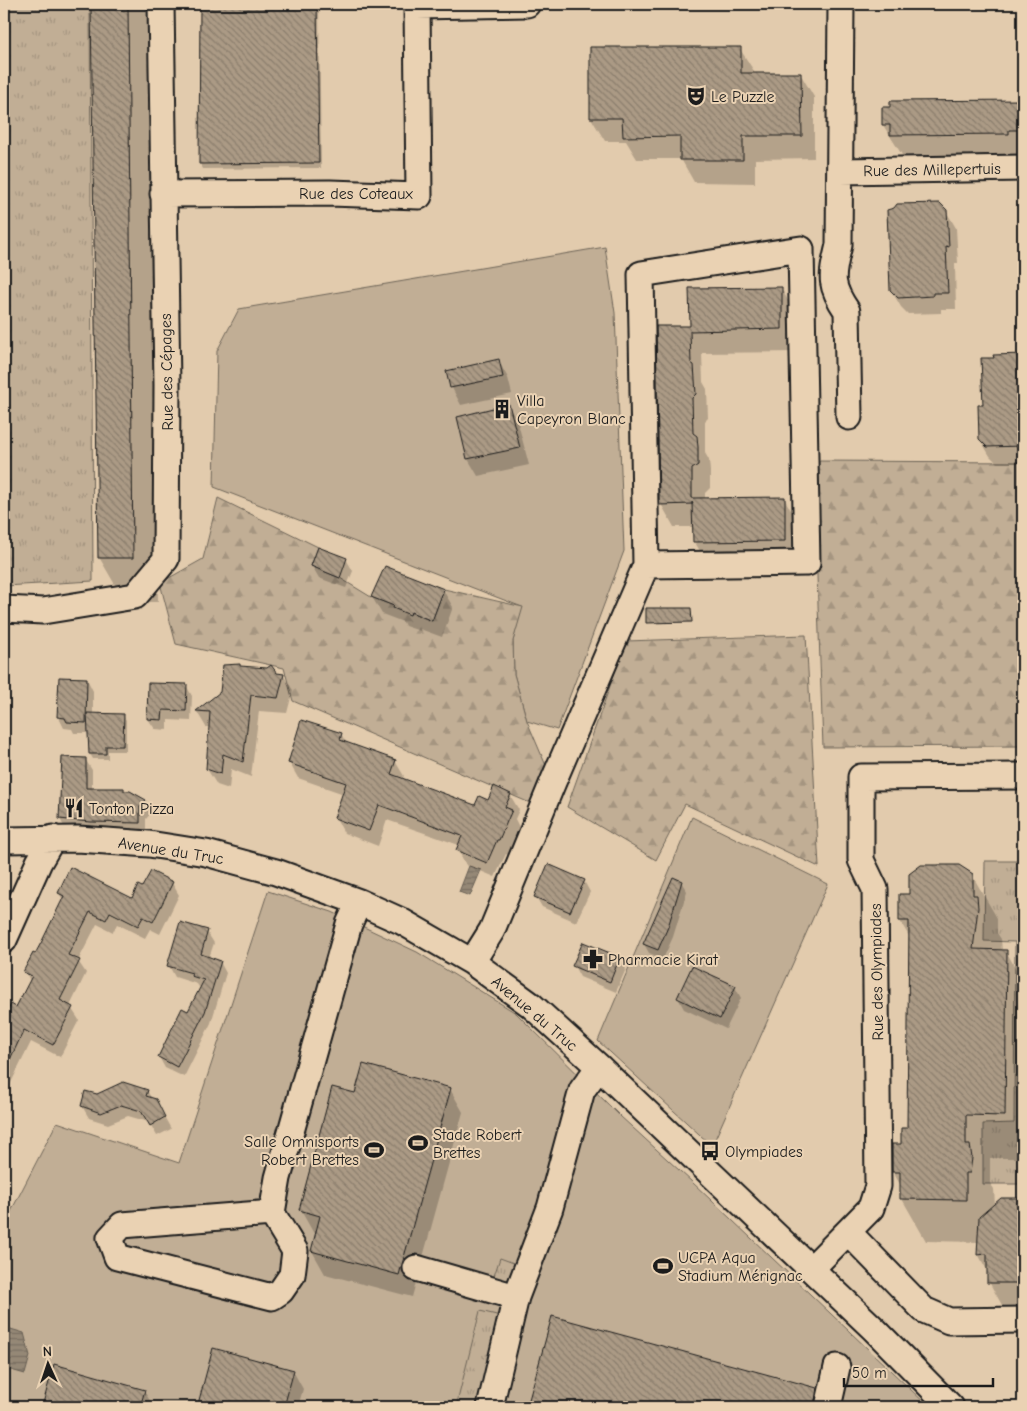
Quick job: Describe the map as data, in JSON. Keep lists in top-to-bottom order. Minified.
{"streets":{"street":["Rue des Millepertuis","Rue des Coteaux","Rue des Cépages","Avenue du Truc","Rue des Olympiades"]},"crossings":[["Rue des Coteaux","Rue des Cépages"],["Avenue du Truc","Rue des Olympiades"]],"places":{"theatre":["Le Puzzle"],"building":["Villa Capeyron Blanc"],"restaurant":["Tonton Pizza"],"pharmacy":["Pharmacie Kirat"],"sports":["Stade Robert Brettes","Salle Omnisports Robert Brettes","UCPA Aqua Stadium Mérignac"],"bus stop":["Olympiades"]},"scale_bar":"50 m","north":"top"}
